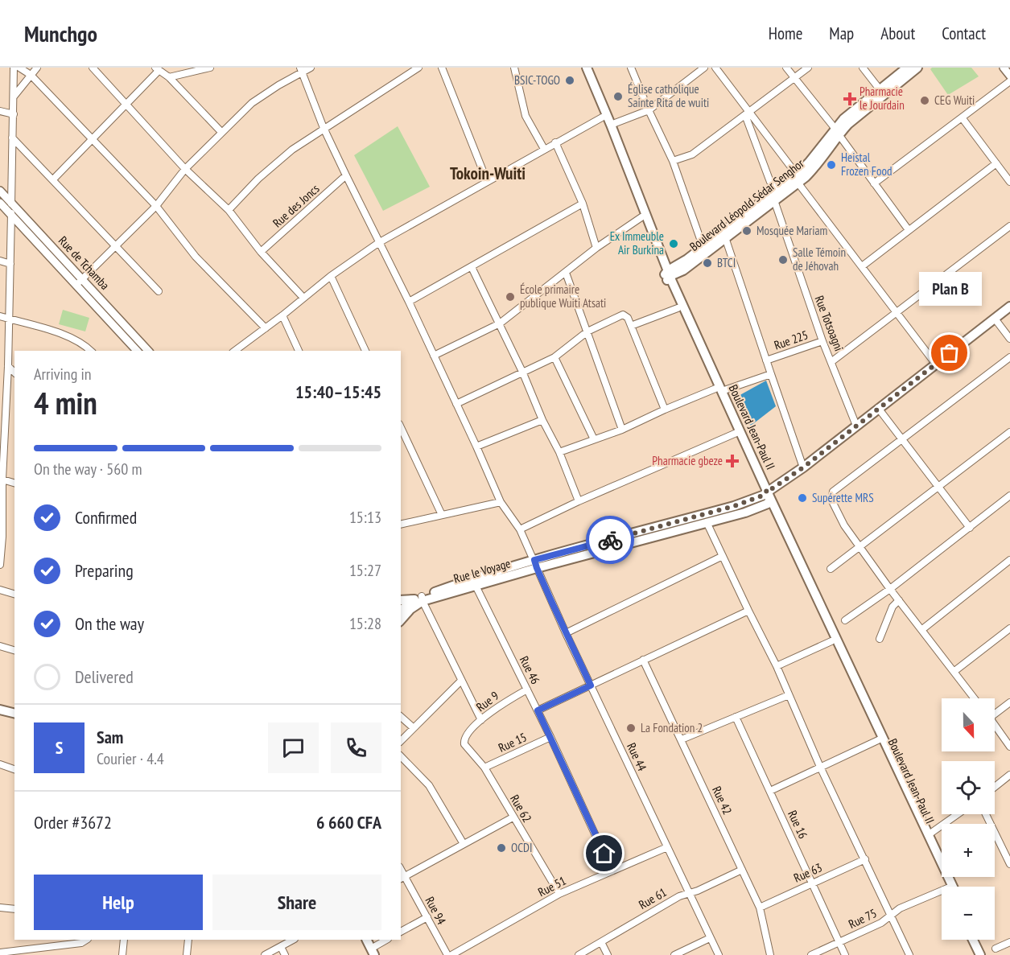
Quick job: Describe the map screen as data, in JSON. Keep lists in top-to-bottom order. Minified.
{"streets":{"main road":["Boulevard Léopold Sédar Senghor","Boulevard Jean-Paul II","Rue le Voyage"],"street":["Rue des Joncs","Rue de Tchamba","Rue Totsoagni","Rue 225","Rue 46","Rue 9","Rue 15","Rue 44","Rue 42","Rue 62","Rue 16","Rue 63","Rue 51","Rue 61","Rue 94","Rue 75"]},"crossings":[["Boulevard Léopold Sédar Senghor","Rue Totsoagni"],["Boulevard Léopold Sédar Senghor","Boulevard Jean-Paul II"],["Rue des Joncs","Rue 44"],["Rue Totsoagni","Rue 225"],["Boulevard Jean-Paul II","Rue le Voyage"],["Rue le Voyage","Rue 46"],["Rue le Voyage","Rue 44"],["Rue 46","Rue 9"],["Rue 46","Rue 15"],["Rue 46","Rue 51"],["Rue 9","Rue 62"],["Rue 15","Rue 62"],["Rue 44","Rue 51"],["Rue 44","Rue 61"],["Rue 42","Rue 63"],["Rue 42","Rue 61"],["Rue 62","Rue 51"],["Rue 16","Rue 63"],["Rue 16","Rue 75"]],"districts":["Tokoin-Wuiti"],"places":{"other":["BSIC-TOGO","Église catholique Sainte Rita de wuiti","CEG Wuiti","Heistal Frozen Food","Mosquée Mariam","Ex Immeuble Air Burkina","Salle Témoin de Jéhovah","BTCI","École primaire publique Wuiti Atsati","Plan B","Supérette MRS","La Fondation 2","OCDI"],"health":["Pharmacie le Jourdain","Pharmacie gbeze"]},"north":"bottom","page":{"header":"Munchgo","nav":["Home","Map","About","Contact"],"bubble":"Plan B","heading":["4 min","Arriving in","15:40–15:45"],"panel":["Sam","Courier · 4.4","Order #3672","6 660 CFA"],"bar":"On the way · 560 m","list":[["Confirmed","15:13"],["Preparing","15:27"],["On the way","15:28"],"Delivered"],"map_buttons":["+","−"],"round":"S","buttons":["Help","Share"]}}
